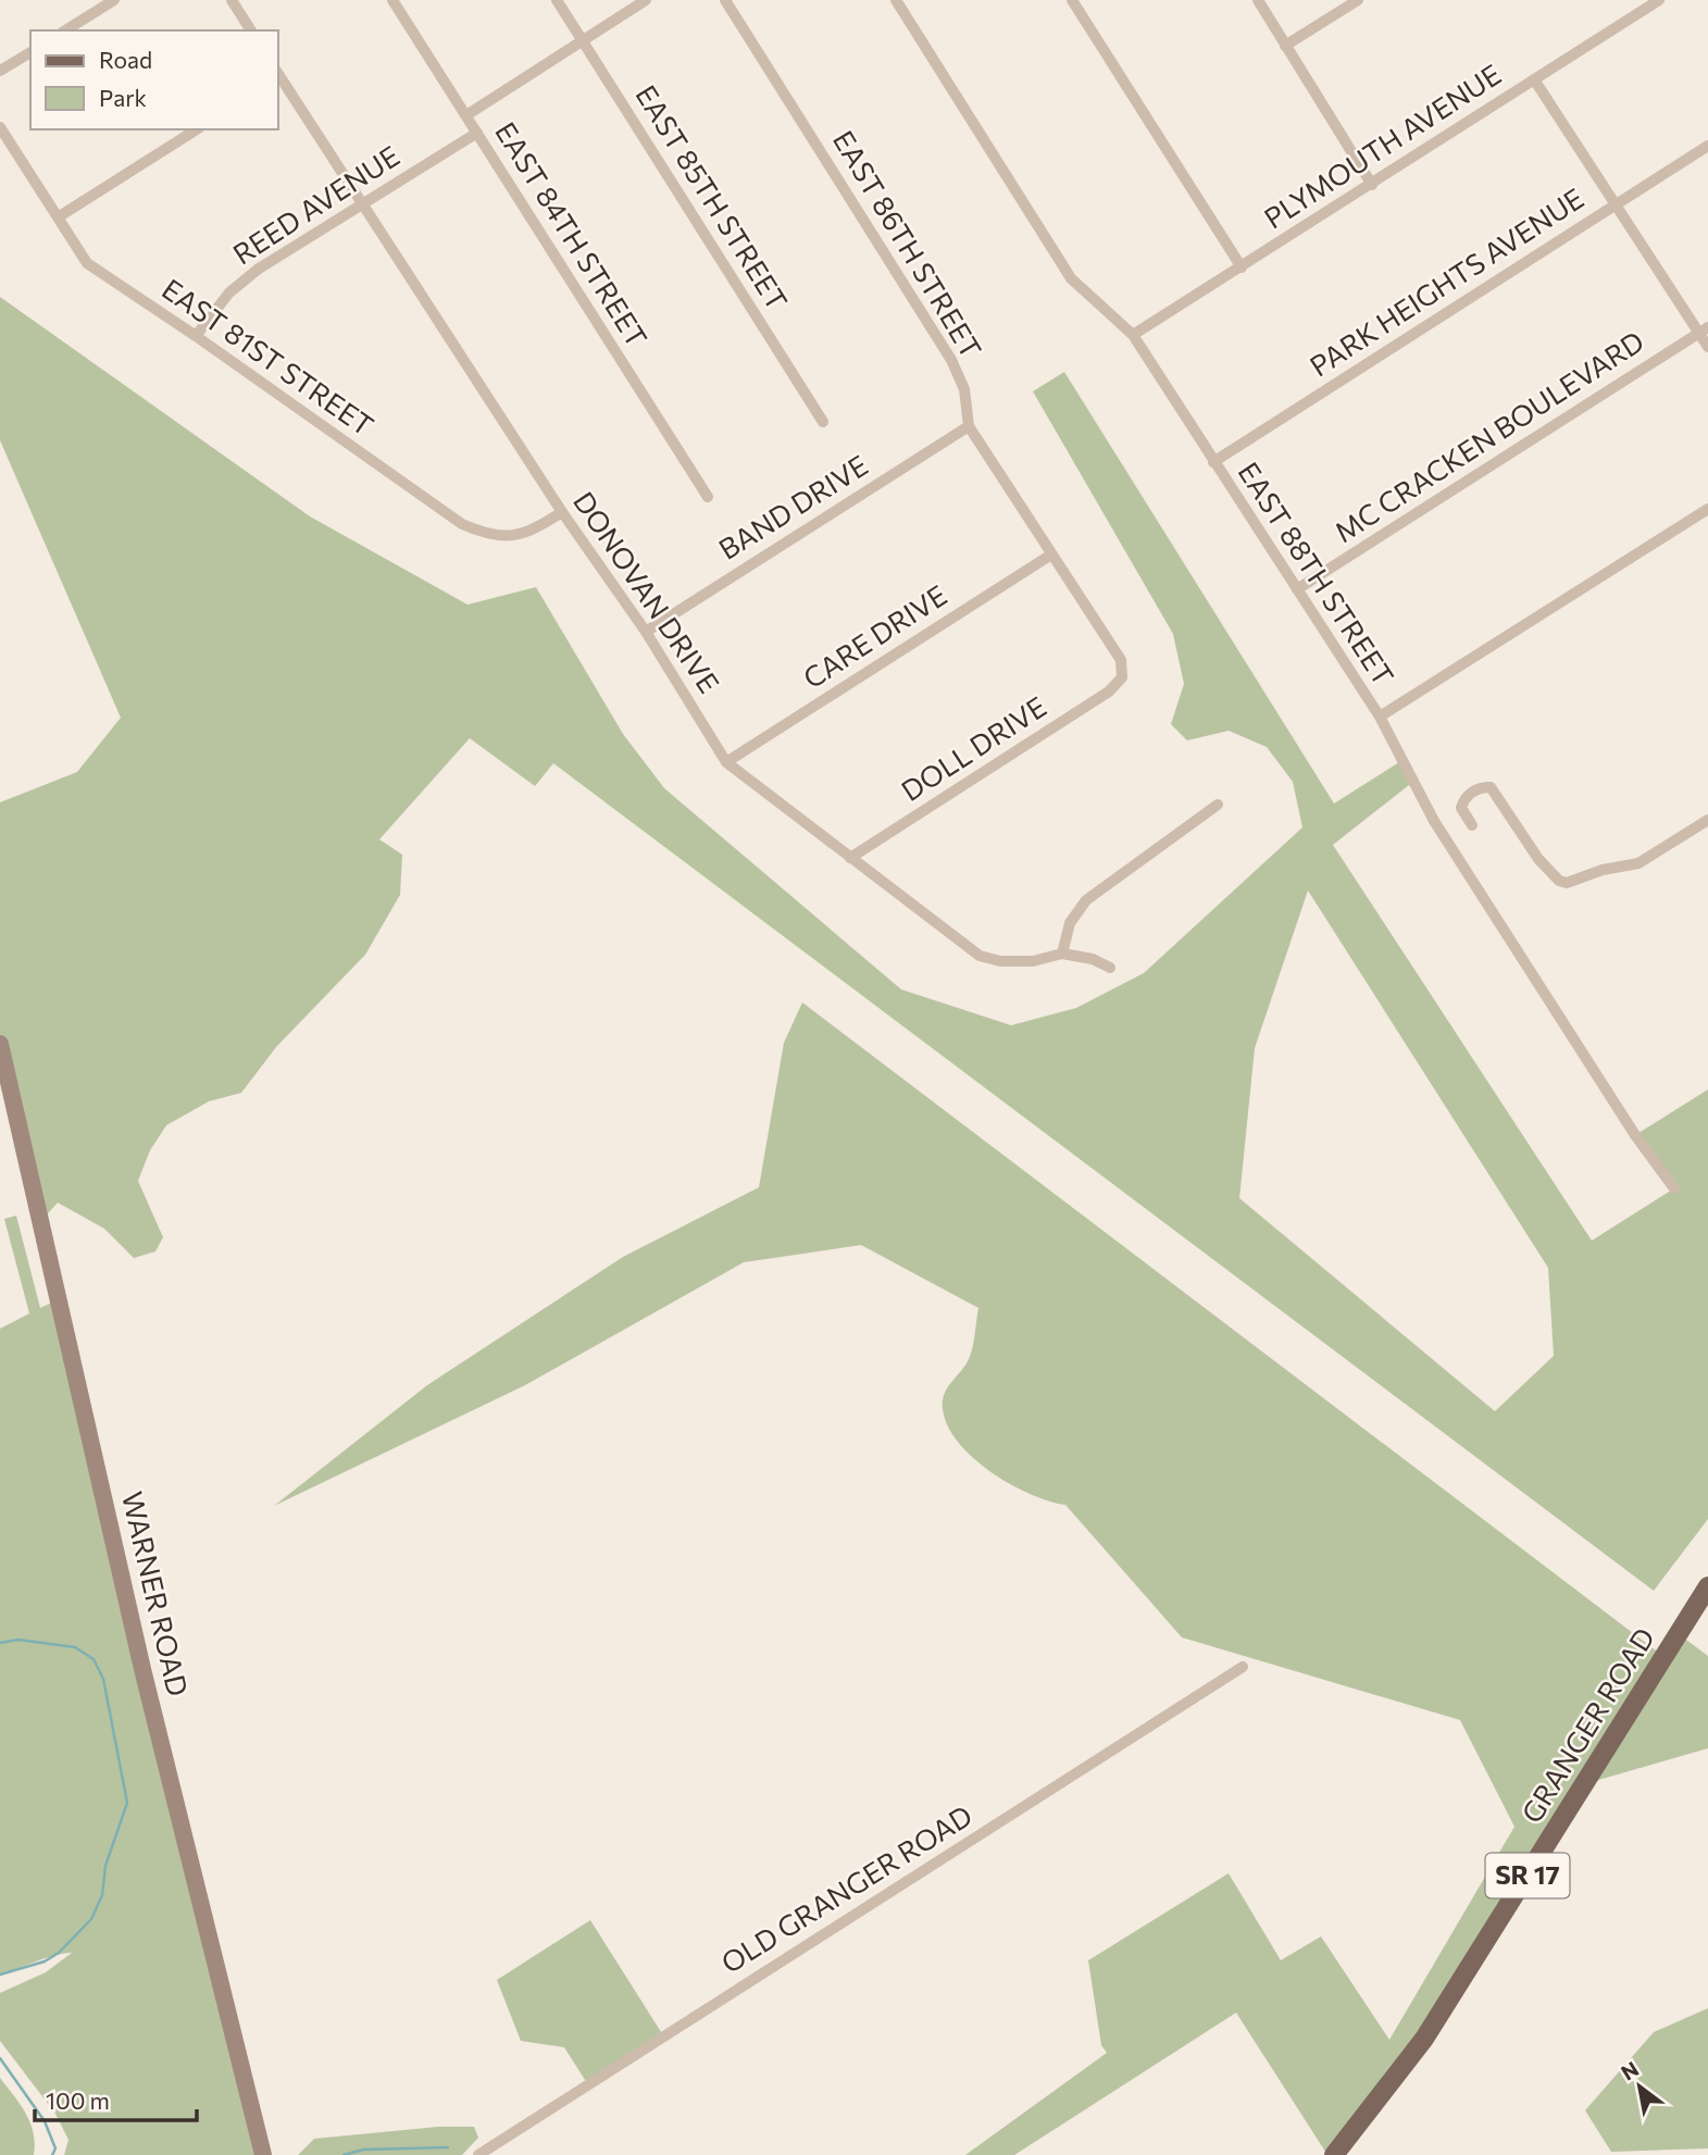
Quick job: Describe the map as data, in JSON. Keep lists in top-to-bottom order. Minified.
{"streets":{"main road":["WARNER ROAD","GRANGER ROAD","SR 17"],"street":["PLYMOUTH AVENUE","EAST 85TH STREET","REED AVENUE","EAST 84TH STREET","EAST 86TH STREET","PARK HEIGHTS AVENUE","EAST 81ST STREET","MC CRACKEN BOULEVARD","BAND DRIVE","EAST 88TH STREET","DONOVAN DRIVE","CARE DRIVE","DOLL DRIVE","OLD GRANGER ROAD"]},"crossings":[["PLYMOUTH AVENUE","EAST 88TH STREET"],["REED AVENUE","EAST 84TH STREET"],["REED AVENUE","EAST 81ST STREET"],["REED AVENUE","DONOVAN DRIVE"],["EAST 86TH STREET","BAND DRIVE"],["EAST 86TH STREET","CARE DRIVE"],["EAST 86TH STREET","DOLL DRIVE"],["PARK HEIGHTS AVENUE","EAST 88TH STREET"],["EAST 81ST STREET","DONOVAN DRIVE"],["MC CRACKEN BOULEVARD","EAST 88TH STREET"],["BAND DRIVE","DONOVAN DRIVE"],["DONOVAN DRIVE","CARE DRIVE"],["DONOVAN DRIVE","DOLL DRIVE"]],"legend":["Road","Park"],"scale_bar":"100 m","north":"top left"}
